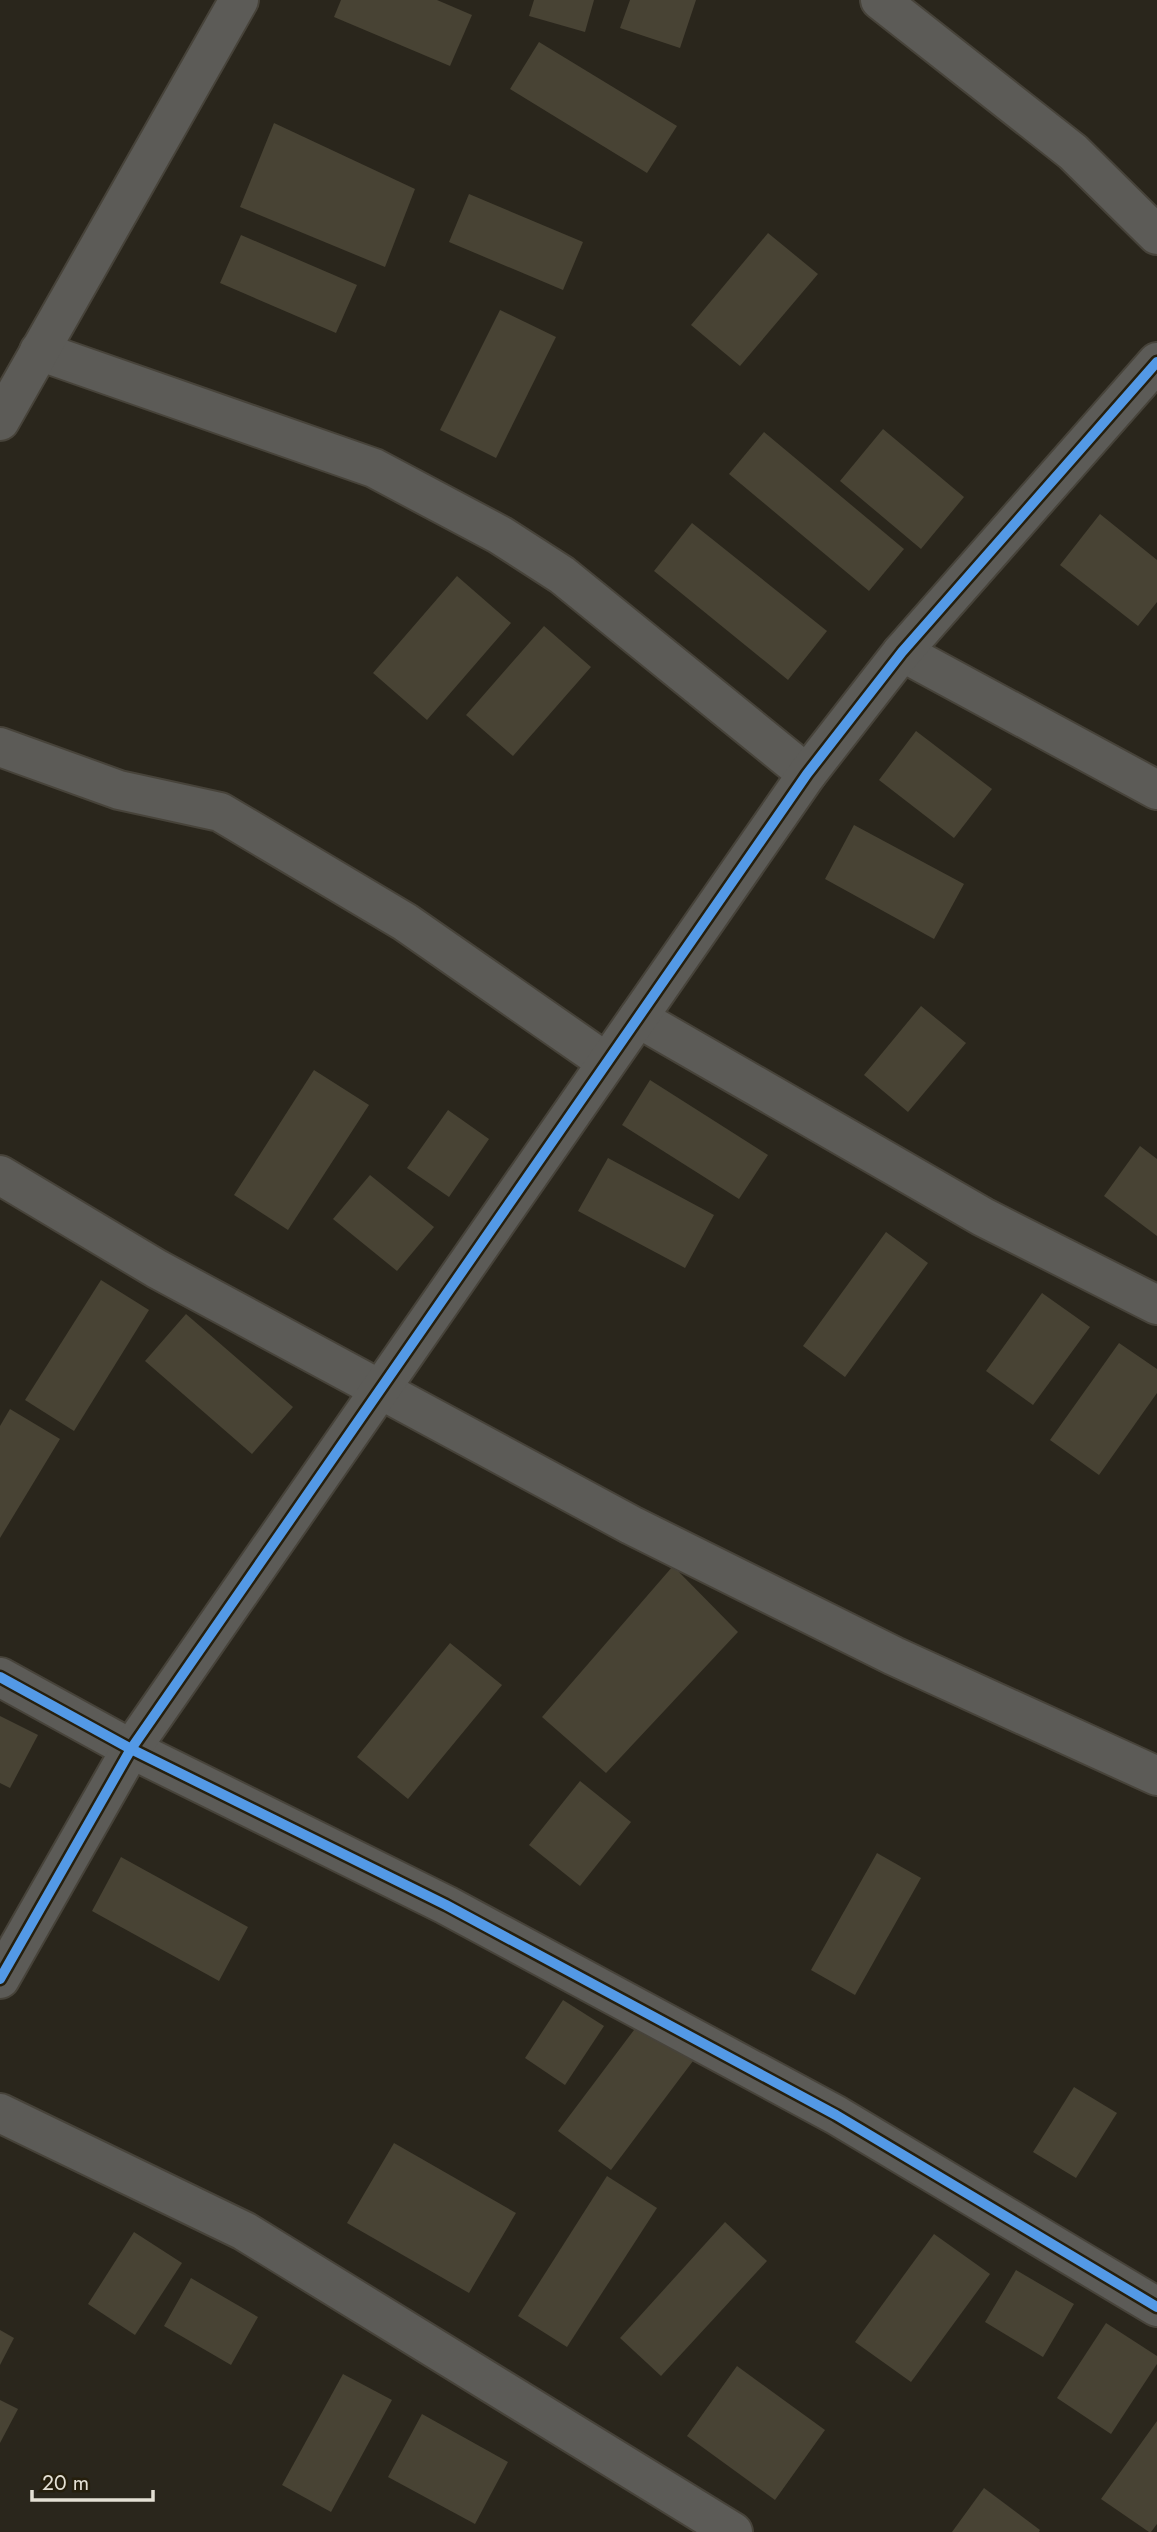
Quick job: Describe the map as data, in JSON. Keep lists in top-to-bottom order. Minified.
{"scale_bar":"20 m"}
